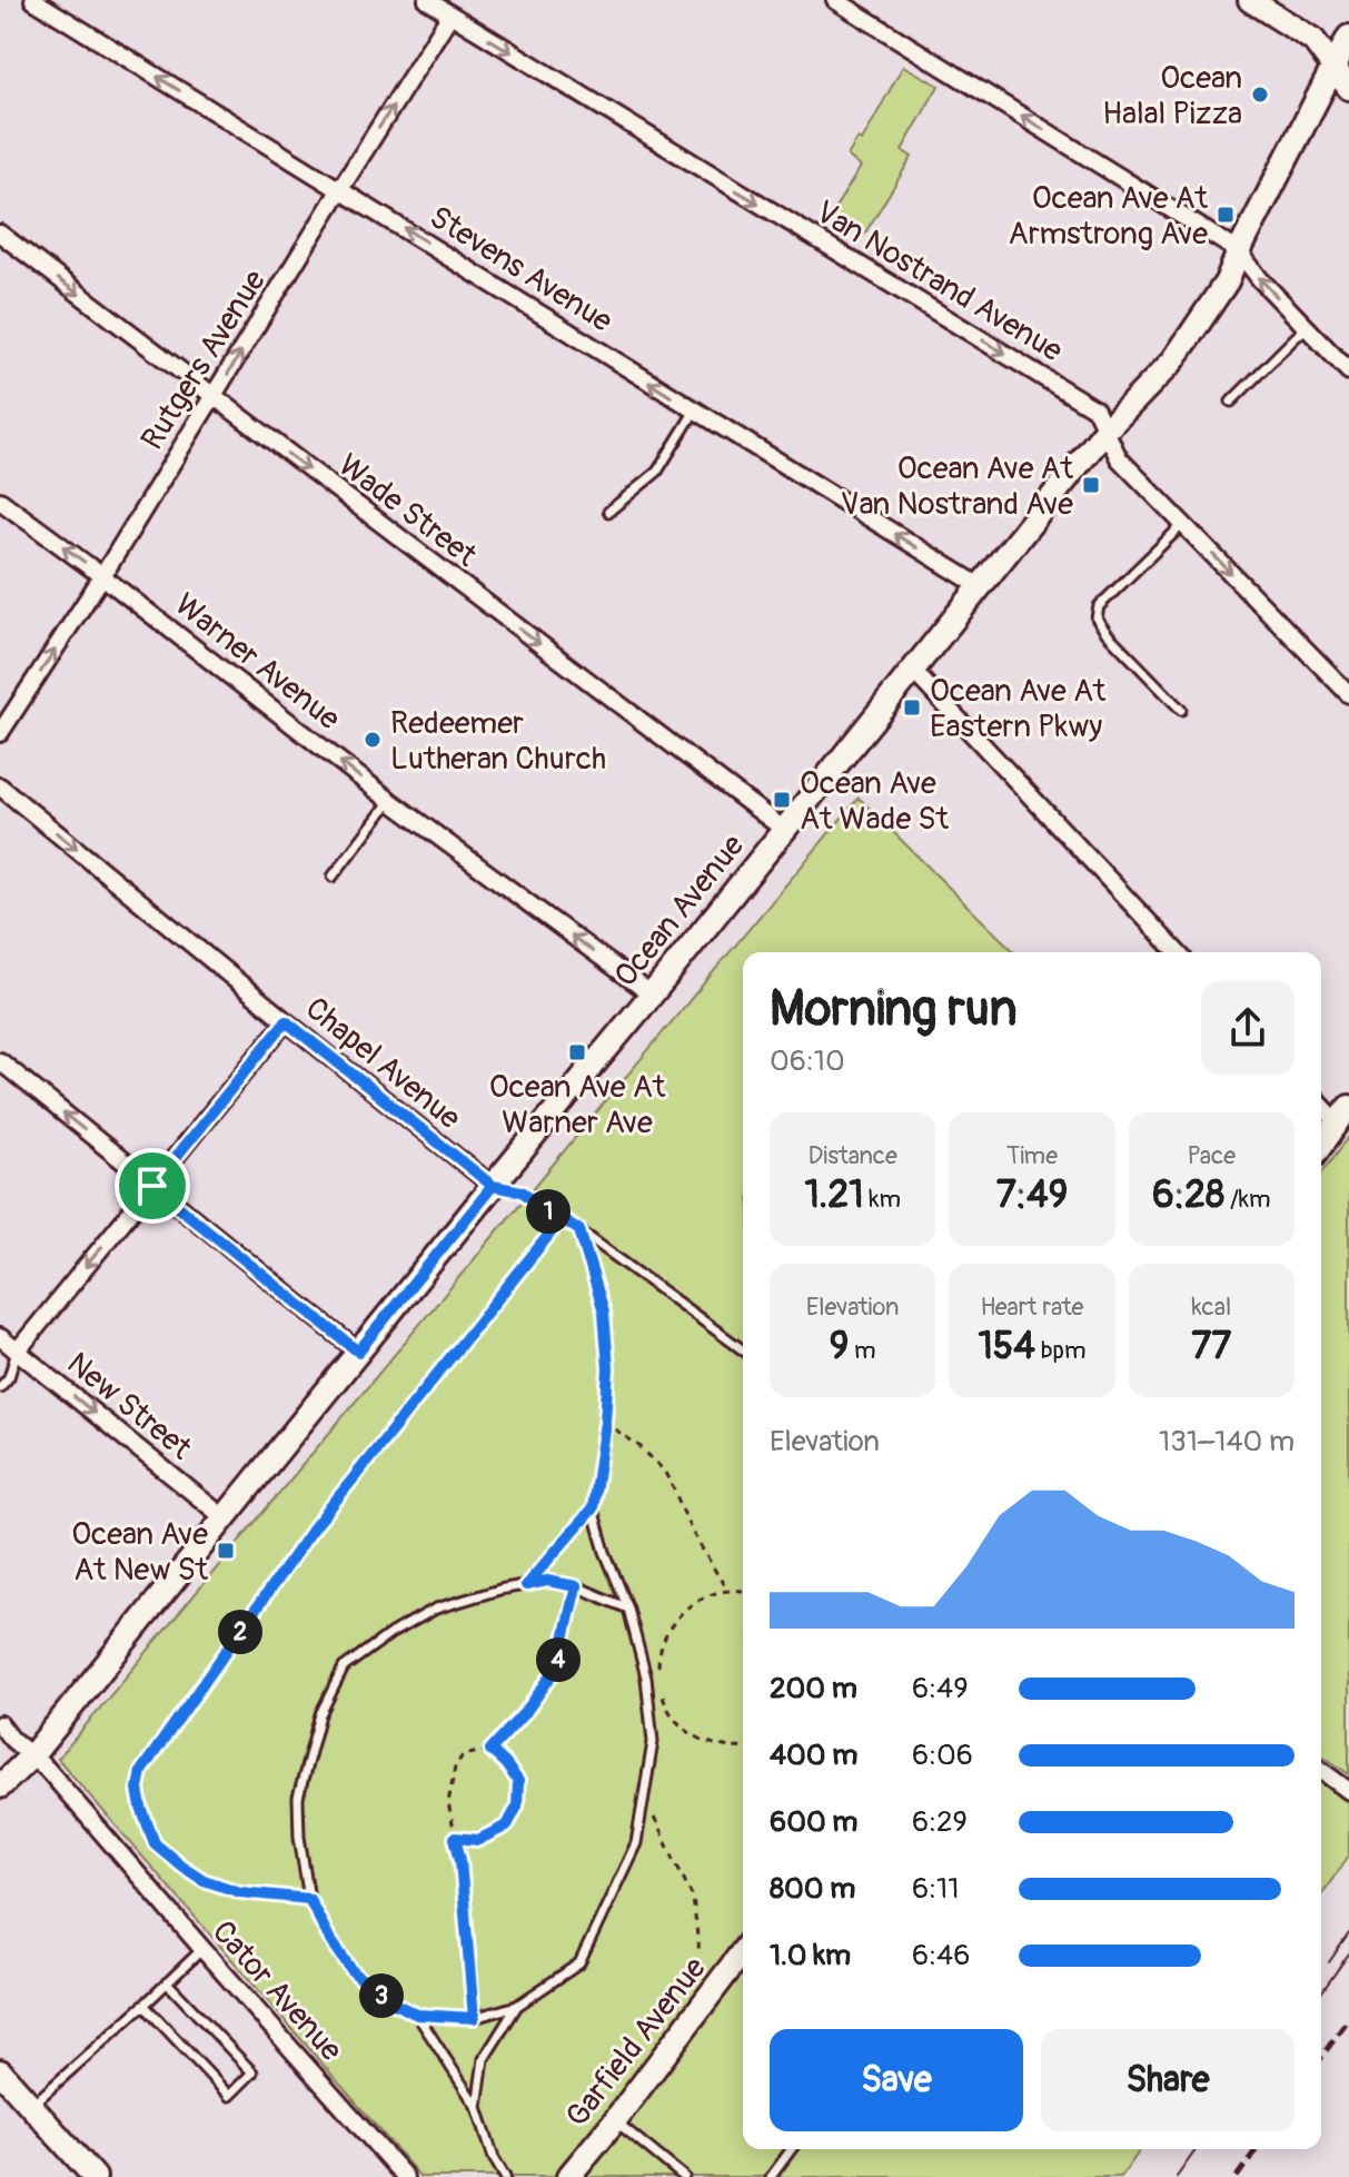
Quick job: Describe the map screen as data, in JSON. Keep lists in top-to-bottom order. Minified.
{"streets":{"street":["Stevens Avenue","Van Nostrand Avenue","Rutgers Avenue","Wade Street","Warner Avenue","Ocean Avenue","Chapel Avenue","New Street","Cator Avenue","Garfield Avenue"]},"crossings":[["Stevens Avenue","Rutgers Avenue"],["Stevens Avenue","Ocean Avenue"],["Van Nostrand Avenue","Rutgers Avenue"],["Van Nostrand Avenue","Ocean Avenue"],["Rutgers Avenue","Wade Street"],["Rutgers Avenue","Warner Avenue"],["Wade Street","Ocean Avenue"],["Warner Avenue","Ocean Avenue"],["Ocean Avenue","Chapel Avenue"],["Ocean Avenue","New Street"],["Ocean Avenue","Cator Avenue"]],"one_way":["Stevens Avenue","Van Nostrand Avenue","Rutgers Avenue","Wade Street","Warner Avenue","Chapel Avenue","New Street"],"places":{"other":["Ocean Halal Pizza","Redeemer Lutheran Church"],"transit":["Ocean Ave At Armstrong Ave","Ocean Ave At Van Nostrand Ave","Ocean Ave At Eastern Pkwy","Ocean Ave At Wade St","Ocean Ave At Warner Ave","Ocean Ave At New St"]},"page":{"heading":["Morning run","06:10"],"stats":[["Distance","1.21 km"],["Time","7:49"],["Pace","6:28 /km"],["Elevation","9 m"],["Heart rate","154 bpm"],["kcal","77"]],"pins":["1","2","4","3"],"chart":["Elevation","131–140 m"],"list":[{"name":"200 m","note":"6:49"},{"name":"400 m","note":"6:06"},{"name":"600 m","note":"6:29"},{"name":"800 m","note":"6:11"},{"name":"1.0 km","note":"6:46"}],"buttons":["Save","Share"]}}
